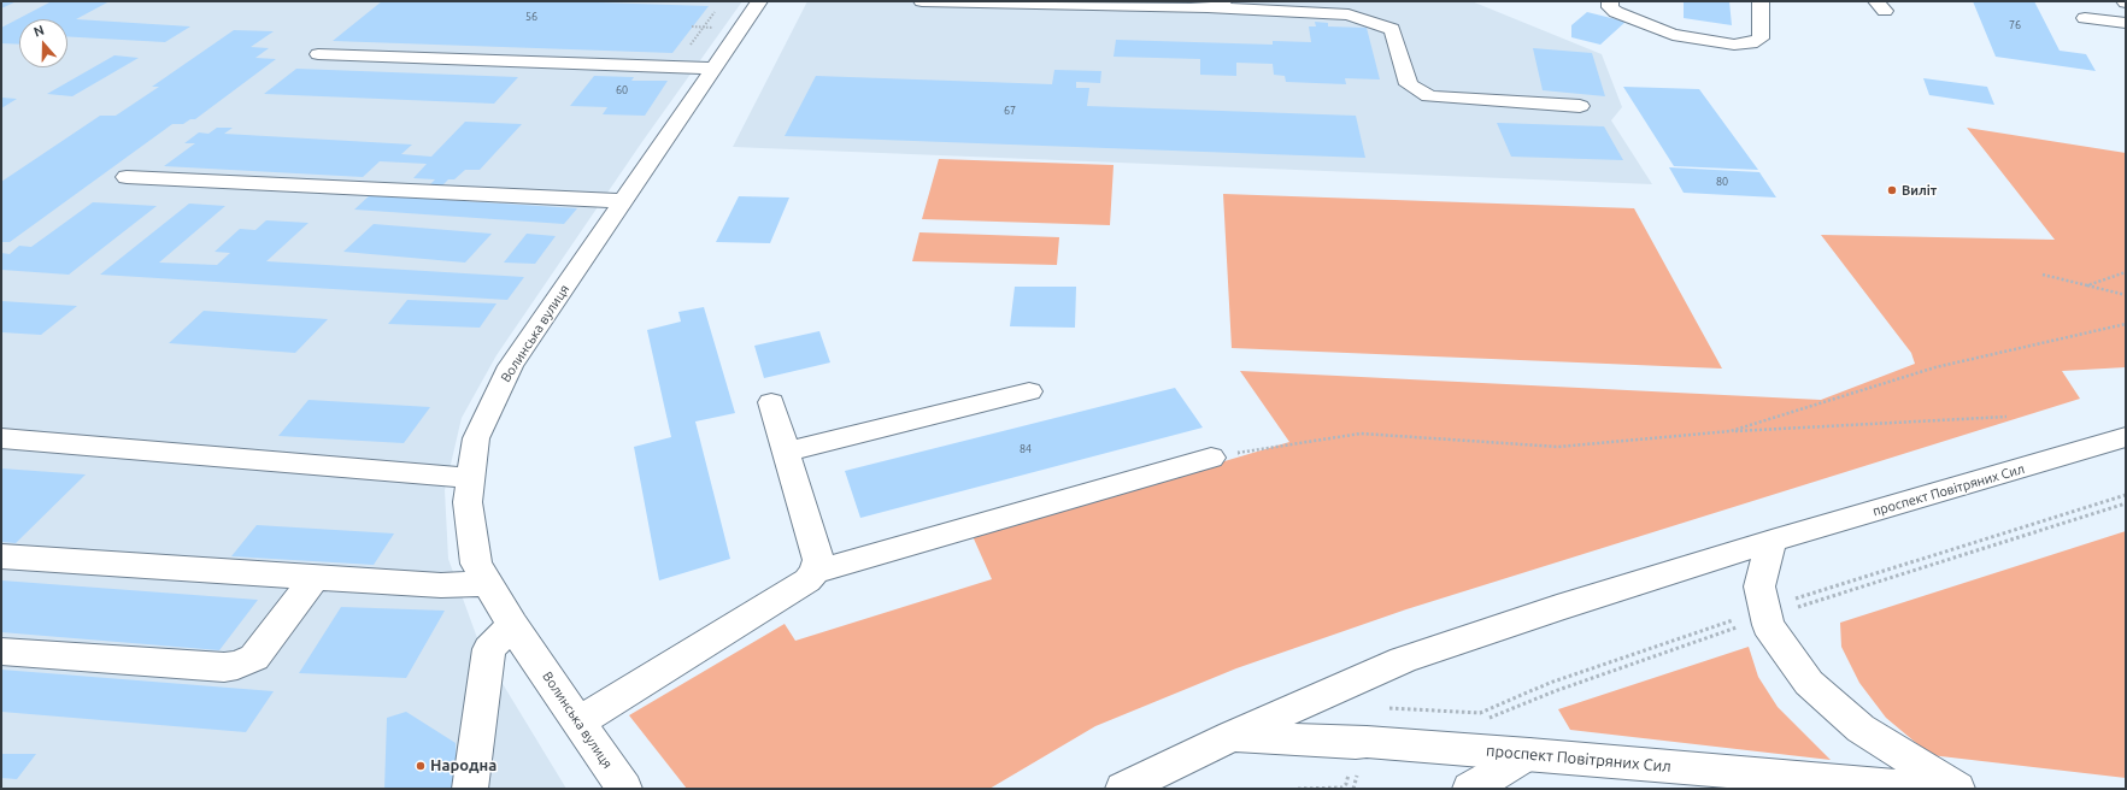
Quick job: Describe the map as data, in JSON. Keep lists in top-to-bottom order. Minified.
{"streets":{"main road":["Волинська вулиця","проспект Повітряних Сил"]},"places":["Виліт","Народна"],"house_numbers":["56","76","60","67","80","84"],"north":"top"}
